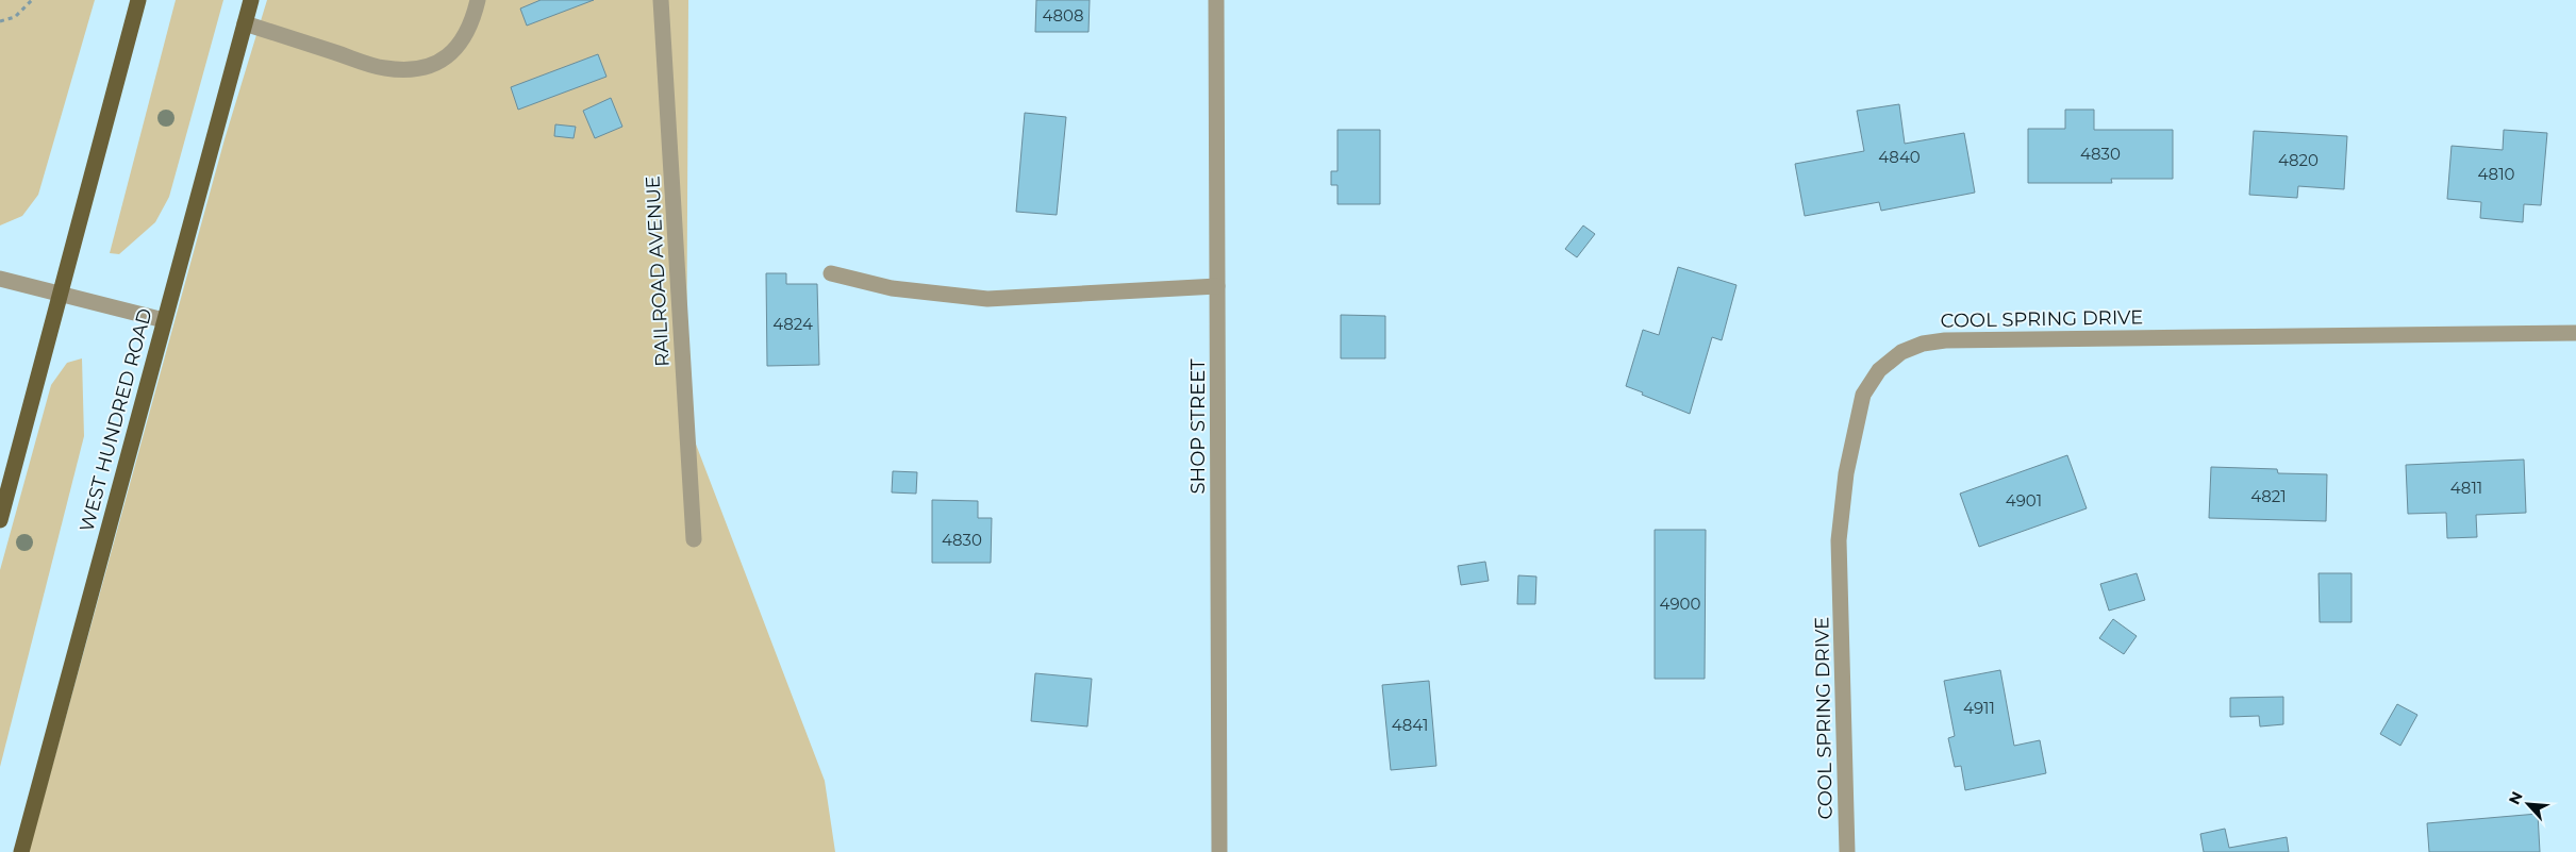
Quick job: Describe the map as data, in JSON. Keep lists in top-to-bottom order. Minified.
{"streets":{"main road":["WEST HUNDRED ROAD"],"street":["RAILROAD AVENUE","COOL SPRING DRIVE","SHOP STREET"]},"house_numbers":["4808","4830","4840","4820","4810","4824","4811","4821","4901","4830","4900","4911","4841"],"north":"top left"}
